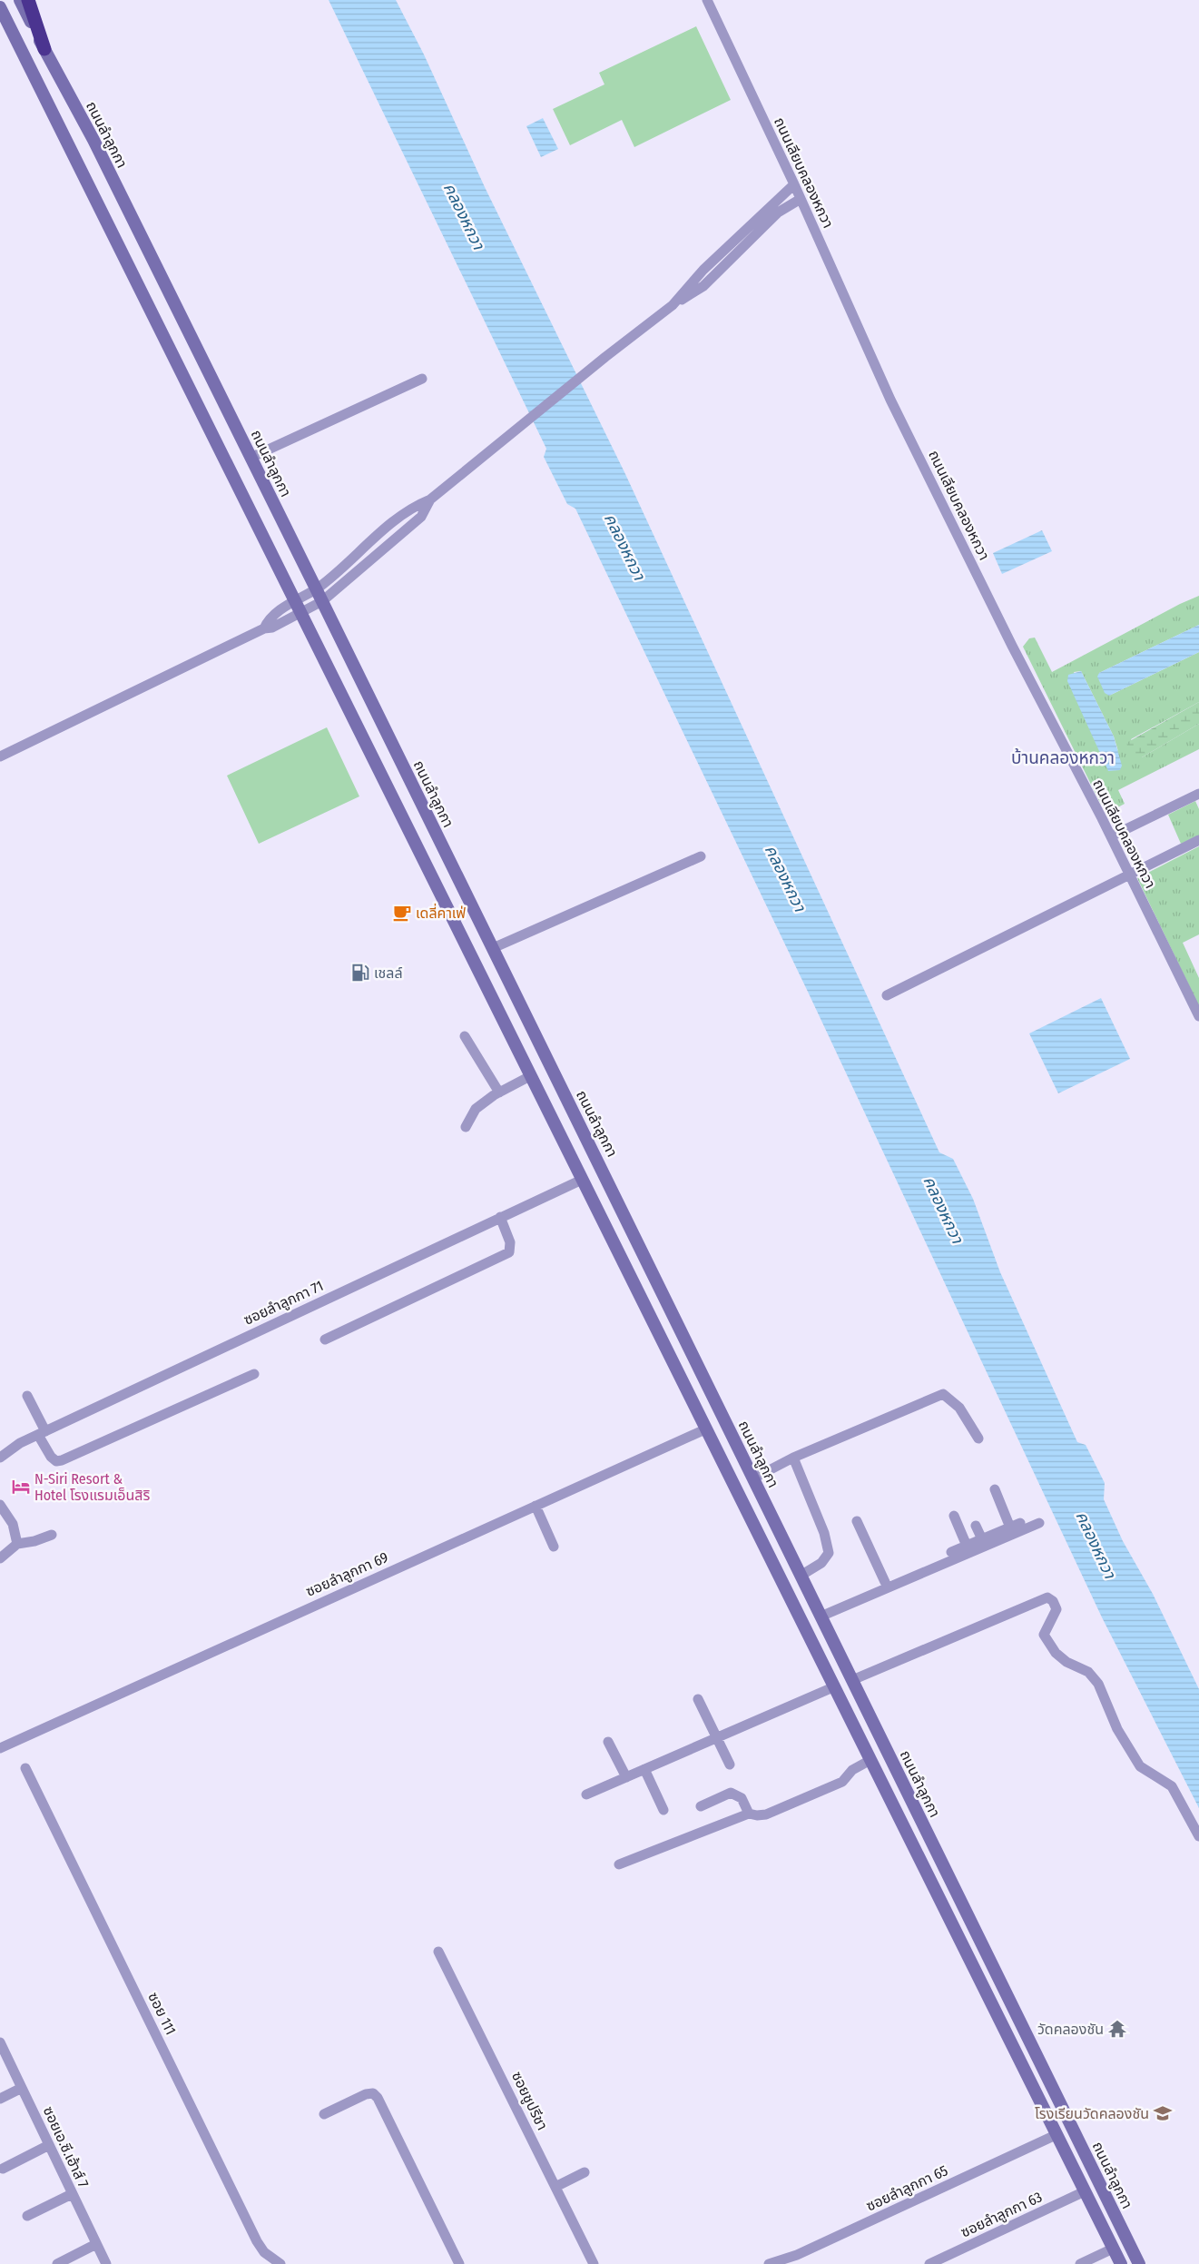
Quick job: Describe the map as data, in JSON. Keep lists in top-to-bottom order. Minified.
{"streets":{"main road":["ถนนลำลูกกา"],"street":["ถนนเลียบคลองหกวา","ซอยลำลูกกา 71","ซอยลำลูกกา 69","ซอย 111","ซอยชูปรีชา","ซอยเอ.ซี.เฮ้าส์ 7","ซอยลำลูกกา 65","ซอยลำลูกกา 63"]},"districts":["บ้านคลองหกวา"],"water":["คลองหกวา"],"places":{"cafe":["เดลี่คาเฟ่"],"fuel station":["เชลล์"],"hotel":["N-Siri Resort & Hotel โรงแรมเอ็นสิริ"],"temple":["วัดคลองชัน"],"school or university":["โรงเรียนวัดคลองชัน"]}}
